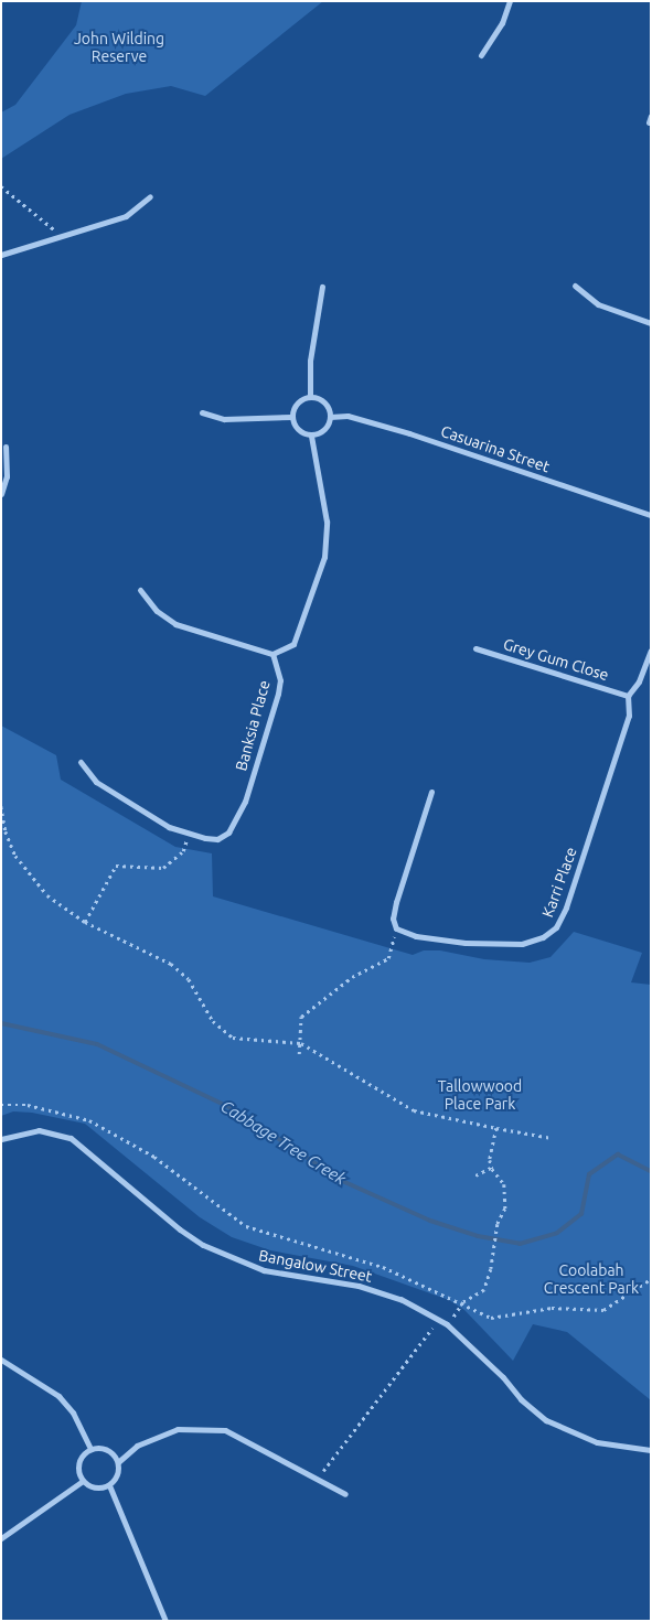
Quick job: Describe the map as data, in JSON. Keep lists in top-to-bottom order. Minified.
{"streets":{"street":["Casuarina Street","Grey Gum Close","Banksia Place","Karri Place","Bangalow Street"]},"crossings":[["Grey Gum Close","Karri Place"]],"water":["Cabbage Tree Creek"],"parks":["John Wilding Reserve","Tallowwood Place Park","Coolabah Crescent Park"]}
